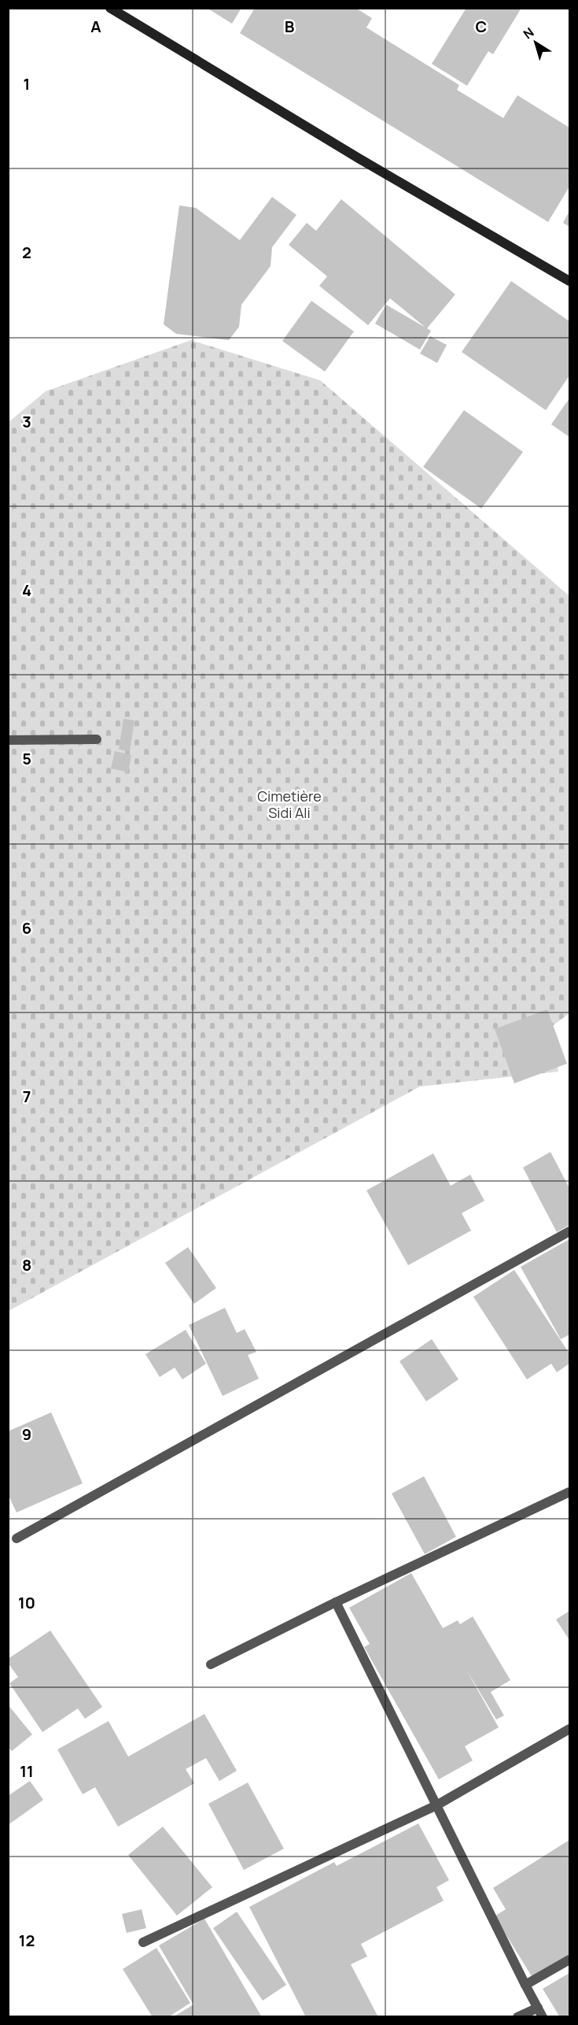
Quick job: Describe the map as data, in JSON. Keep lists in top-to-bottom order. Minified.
{"parks":["Cimetière Sidi Ali"],"north":"top left","grid":{"columns":["A","B","C"],"rows":["1","2","3","4","5","6","7","8","9","10","11","12"]}}
